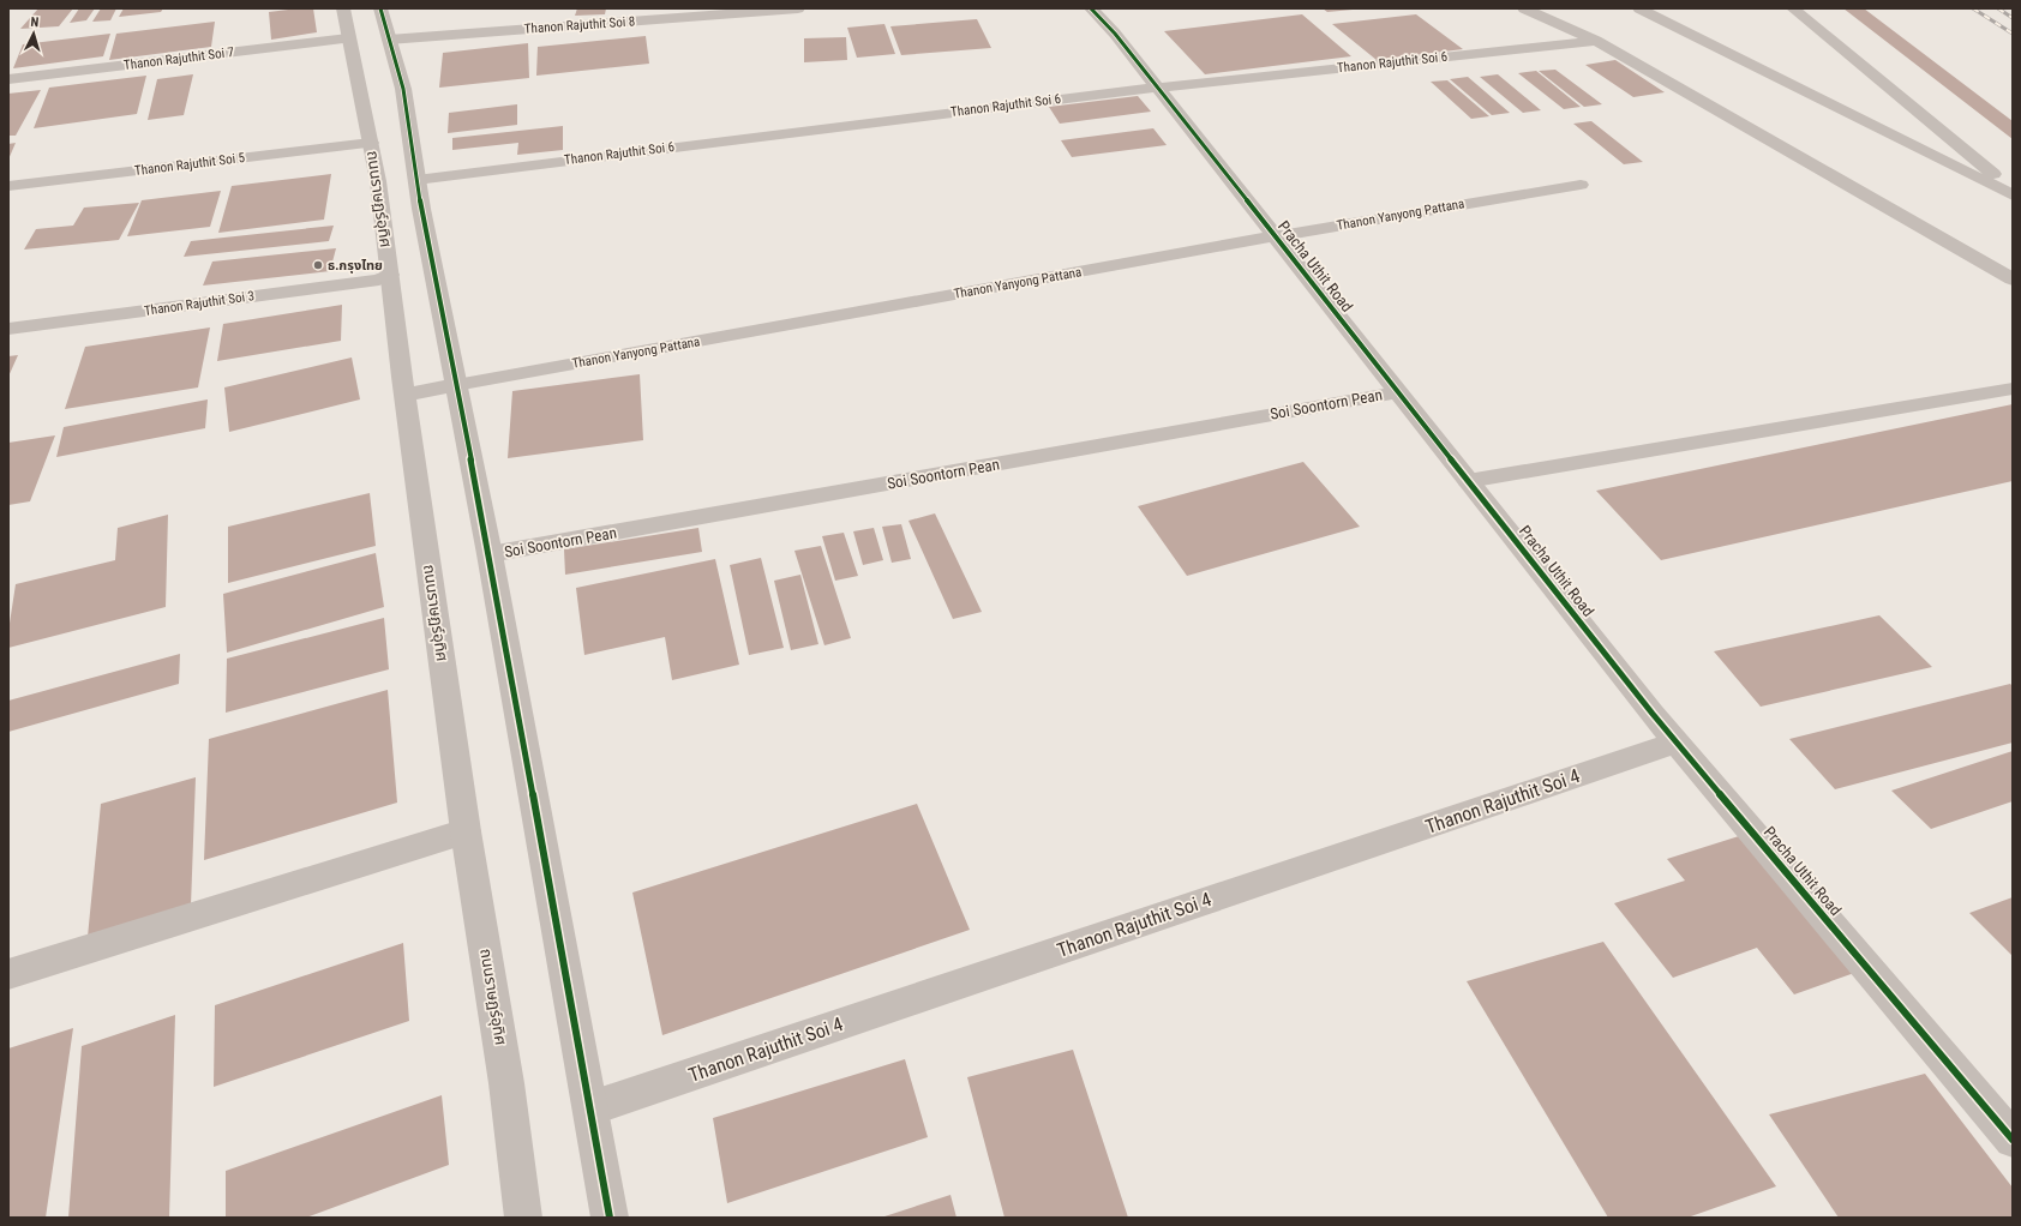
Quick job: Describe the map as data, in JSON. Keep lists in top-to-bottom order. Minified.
{"streets":{"street":["Thanon Rajuthit Soi 8","Thanon Rajuthit Soi 7","Thanon Rajuthit Soi 6","Thanon Rajuthit Soi 5","ถนนราษฏร์อุทิศ","Thanon Yanyong Pattana","Pracha Uthit Road","Thanon Rajuthit Soi 3","Soi Soontorn Pean","Thanon Rajuthit Soi 4"]},"crossings":[["Thanon Rajuthit Soi 7","ถนนราษฏร์อุทิศ"],["Thanon Rajuthit Soi 6","Pracha Uthit Road"],["Thanon Rajuthit Soi 5","ถนนราษฏร์อุทิศ"],["ถนนราษฏร์อุทิศ","Thanon Yanyong Pattana"],["ถนนราษฏร์อุทิศ","Thanon Rajuthit Soi 3"],["Thanon Yanyong Pattana","Pracha Uthit Road"],["Pracha Uthit Road","Soi Soontorn Pean"],["Pracha Uthit Road","Thanon Rajuthit Soi 4"]],"places":["ธ.กรุงไทย"],"north":"top"}
